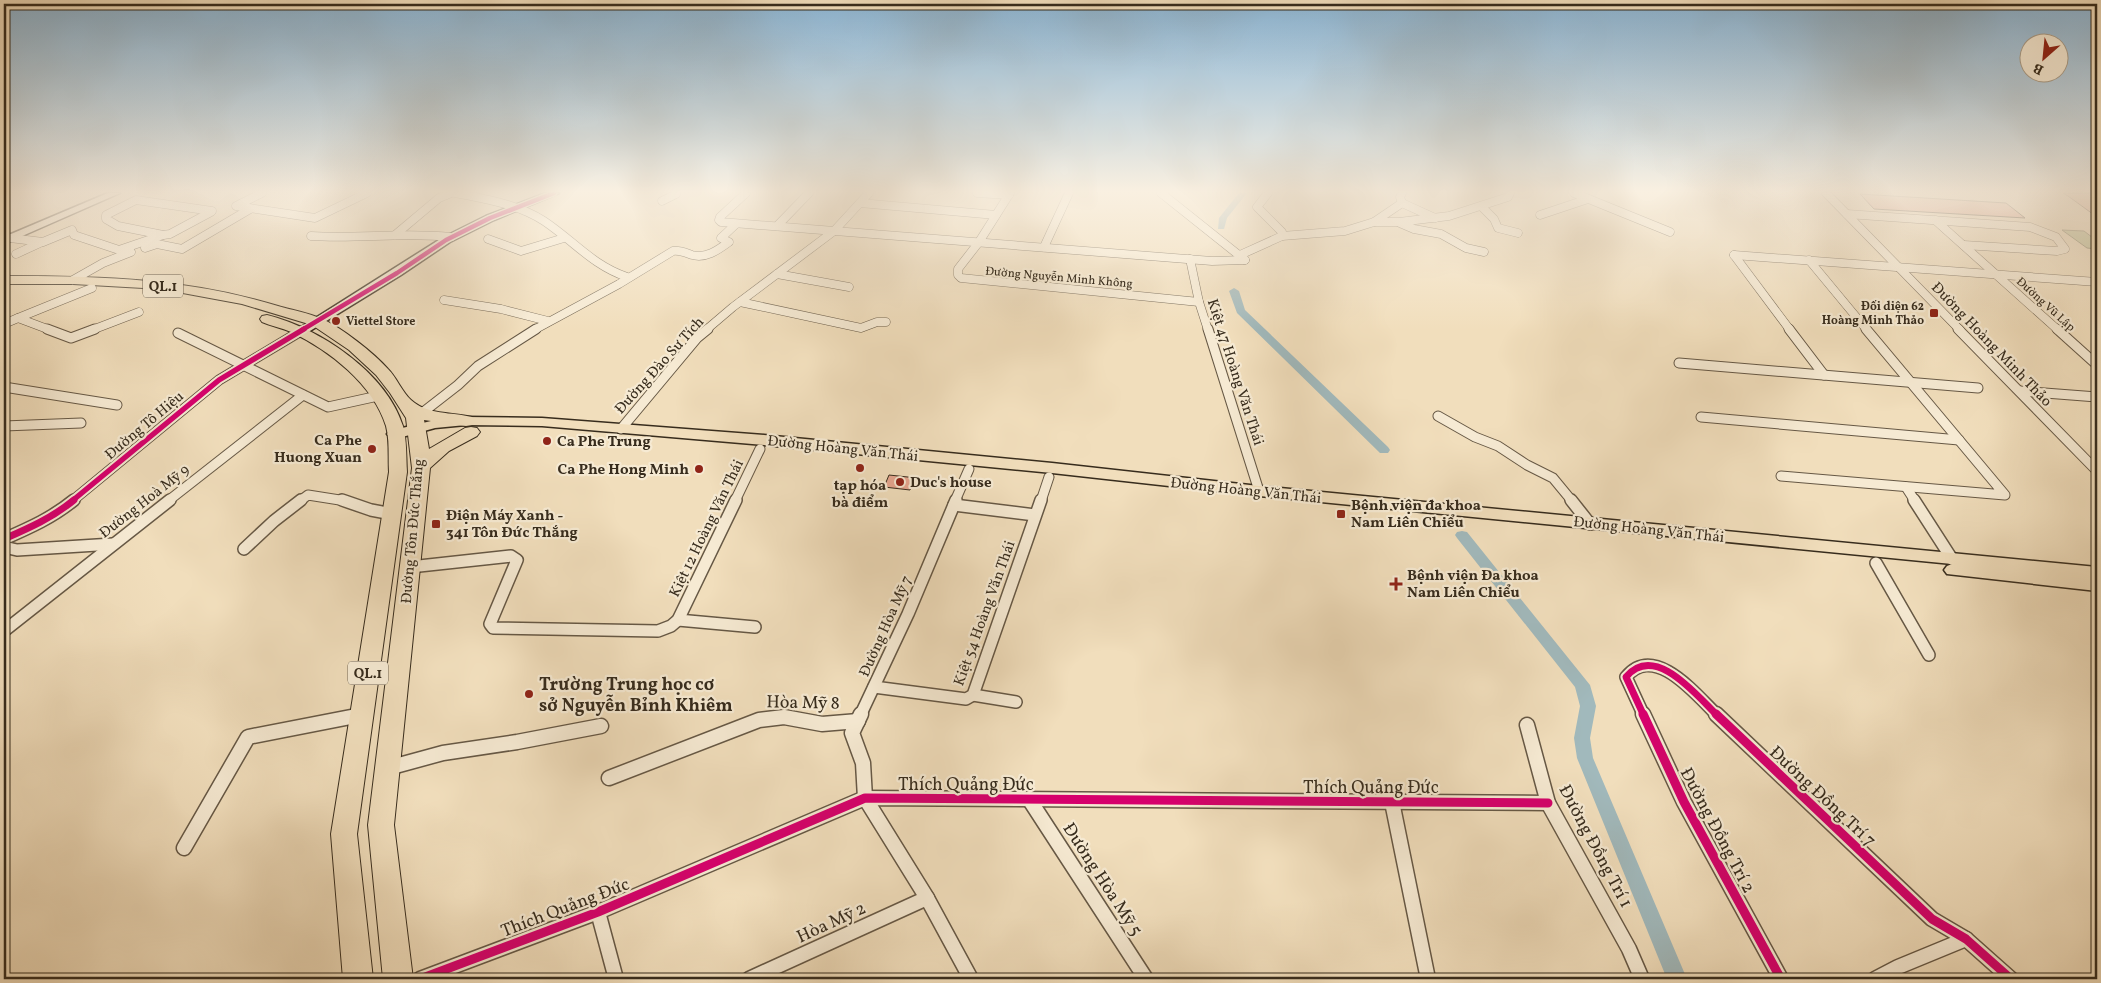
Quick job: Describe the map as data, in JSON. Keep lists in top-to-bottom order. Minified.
{"streets":{"highway":["QL.1","Đường Tôn Đức Thắng"],"main road":["Đường Hoàng Văn Thái"],"street":["Đường Nguyễn Minh Không","Đường Vũ Lập","Đường Hoàng Minh Thảo","Đường Đào Sư Tích","Kiệt 47 Hoàng Văn Thái","Đường Tô Hiệu","Đường Hoà Mỹ 9","Kiệt 12 Hoàng Văn Thái","Kiệt 54 Hoàng Văn Thái","Đường Hòa Mỹ 7","Hòa Mỹ 8","Thích Quảng Đức","Đường Đồng Trí 7","Đường Đồng Trí 2","Đường Đồng Trí 1","Đường Hòa Mỹ 5","Hòa Mỹ 2"]},"crossings":[["Đường Nguyễn Minh Không","Kiệt 47 Hoàng Văn Thái"],["Đường Đào Sư Tích","Đường Hoàng Văn Thái"],["Kiệt 47 Hoàng Văn Thái","Đường Hoàng Văn Thái"],["Đường Tô Hiệu","Đường Tôn Đức Thắng"],["Đường Hoàng Văn Thái","Kiệt 12 Hoàng Văn Thái"],["Đường Hoàng Văn Thái","Đường Tôn Đức Thắng"],["Đường Hoàng Văn Thái","Kiệt 54 Hoàng Văn Thái"],["Đường Hoàng Văn Thái","Đường Hòa Mỹ 7"],["Kiệt 54 Hoàng Văn Thái","Đường Hòa Mỹ 7"],["Đường Hòa Mỹ 7","Hòa Mỹ 8"],["Đường Hòa Mỹ 7","Thích Quảng Đức"],["Thích Quảng Đức","Đường Đồng Trí 1"],["Thích Quảng Đức","Đường Hòa Mỹ 5"],["Đường Đồng Trí 7","Đường Đồng Trí 2"]],"places":{"transit":["Đối diện 62 Hoàng Minh Thảo","Bệnh viện đa khoa Nam Liên Chiểu","Điện Máy Xanh - 341 Tôn Đức Thắng"],"other":["Viettel Store","Ca Phe Trung","Ca Phe Huong Xuan","tạp hóa bà điểm","Ca Phe Hong Minh","Duc's house","Trường Trung học cơ sở Nguyễn Bỉnh Khiêm"],"health":["Bệnh viện Đa khoa Nam Liên Chiểu"]},"north":"bottom left"}
